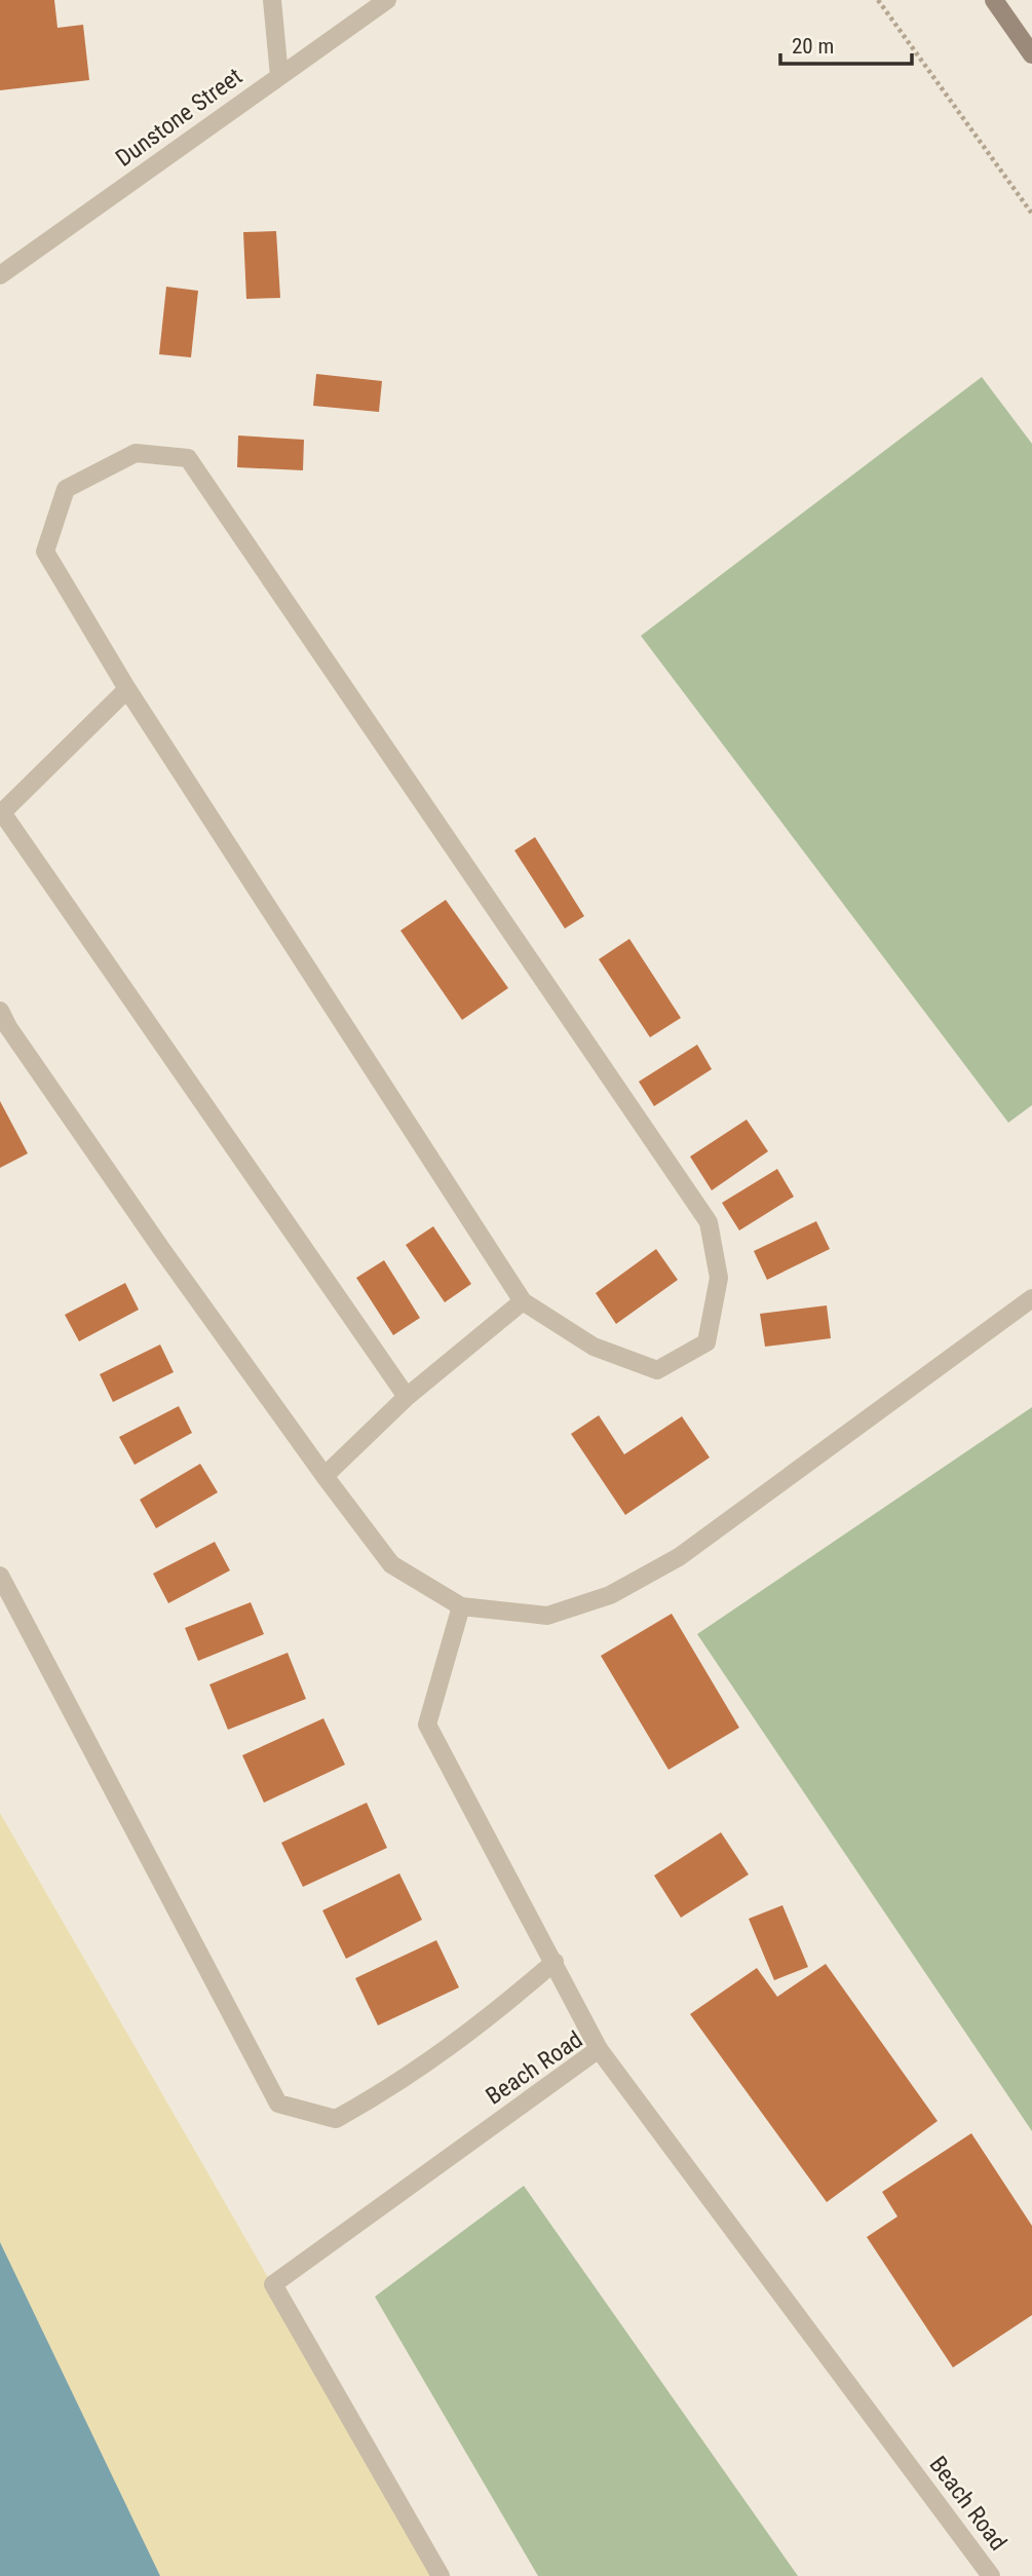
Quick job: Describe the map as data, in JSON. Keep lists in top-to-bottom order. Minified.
{"streets":{"street":["Dunstone Street","Beach Road"]},"scale_bar":"20 m"}
